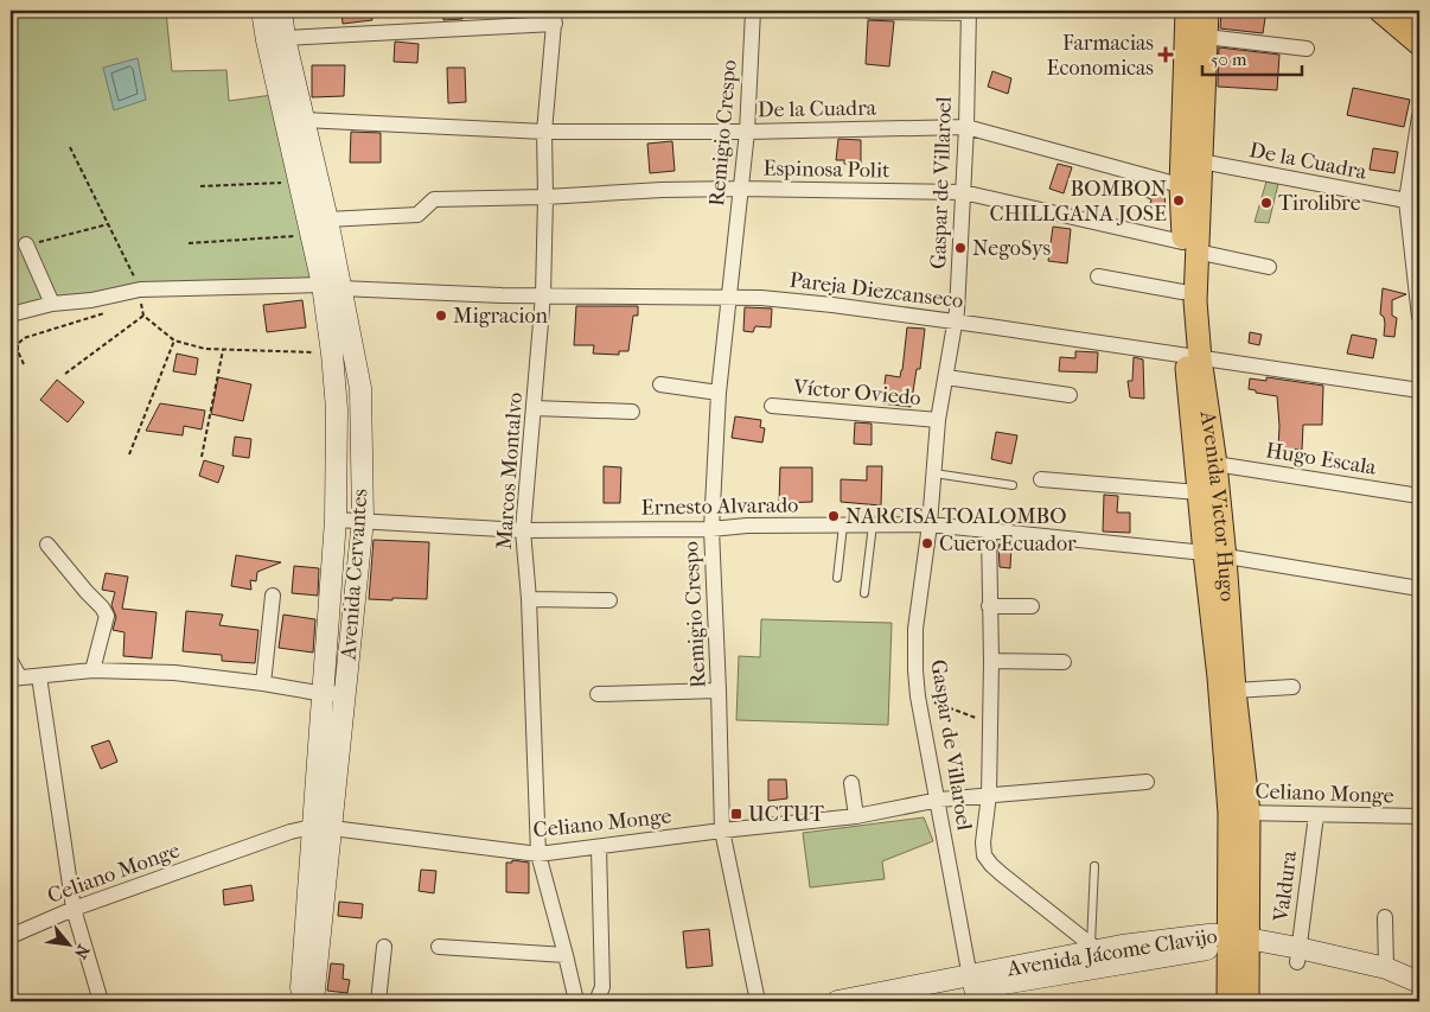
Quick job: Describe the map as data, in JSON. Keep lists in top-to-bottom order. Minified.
{"streets":{"main road":["Avenida Victor Hugo"],"street":["De la Cuadra","Remigio Crespo","Espinosa Polit","Gaspar de Villaroel","Pareja Diezcanseco","Víctor Oviedo","Hugo Escala","Marcos Montalvo","Ernesto Alvarado","Avenida Cervantes","Celiano Monge","Valdura","Avenida Jácome Clavijo"]},"crossings":[["De la Cuadra","Remigio Crespo"],["De la Cuadra","Gaspar de Villaroel"],["De la Cuadra","Marcos Montalvo"],["De la Cuadra","Avenida Victor Hugo"],["De la Cuadra","Avenida Cervantes"],["Remigio Crespo","Espinosa Polit"],["Remigio Crespo","Pareja Diezcanseco"],["Remigio Crespo","Ernesto Alvarado"],["Remigio Crespo","Celiano Monge"],["Espinosa Polit","Gaspar de Villaroel"],["Espinosa Polit","Marcos Montalvo"],["Espinosa Polit","Avenida Victor Hugo"],["Espinosa Polit","Avenida Cervantes"],["Gaspar de Villaroel","Pareja Diezcanseco"],["Gaspar de Villaroel","Víctor Oviedo"],["Gaspar de Villaroel","Ernesto Alvarado"],["Gaspar de Villaroel","Celiano Monge"],["Gaspar de Villaroel","Avenida Jácome Clavijo"],["Pareja Diezcanseco","Marcos Montalvo"],["Pareja Diezcanseco","Avenida Victor Hugo"],["Pareja Diezcanseco","Avenida Cervantes"],["Hugo Escala","Avenida Victor Hugo"],["Marcos Montalvo","Ernesto Alvarado"],["Marcos Montalvo","Celiano Monge"],["Ernesto Alvarado","Avenida Victor Hugo"],["Ernesto Alvarado","Avenida Cervantes"],["Avenida Victor Hugo","Celiano Monge"],["Avenida Victor Hugo","Avenida Jácome Clavijo"],["Avenida Cervantes","Celiano Monge"],["Celiano Monge","Valdura"],["Valdura","Avenida Jácome Clavijo"]],"places":{"health":["Farmacias Economicas"],"other":["BOMBON CHILLGANA JOSE","Tirolibre","NegoSys","Migracion","NARCISA TOALOMBO","Cuero Ecuador"],"transit":["UCTUT"]},"scale_bar":"50 m","north":"bottom right"}
